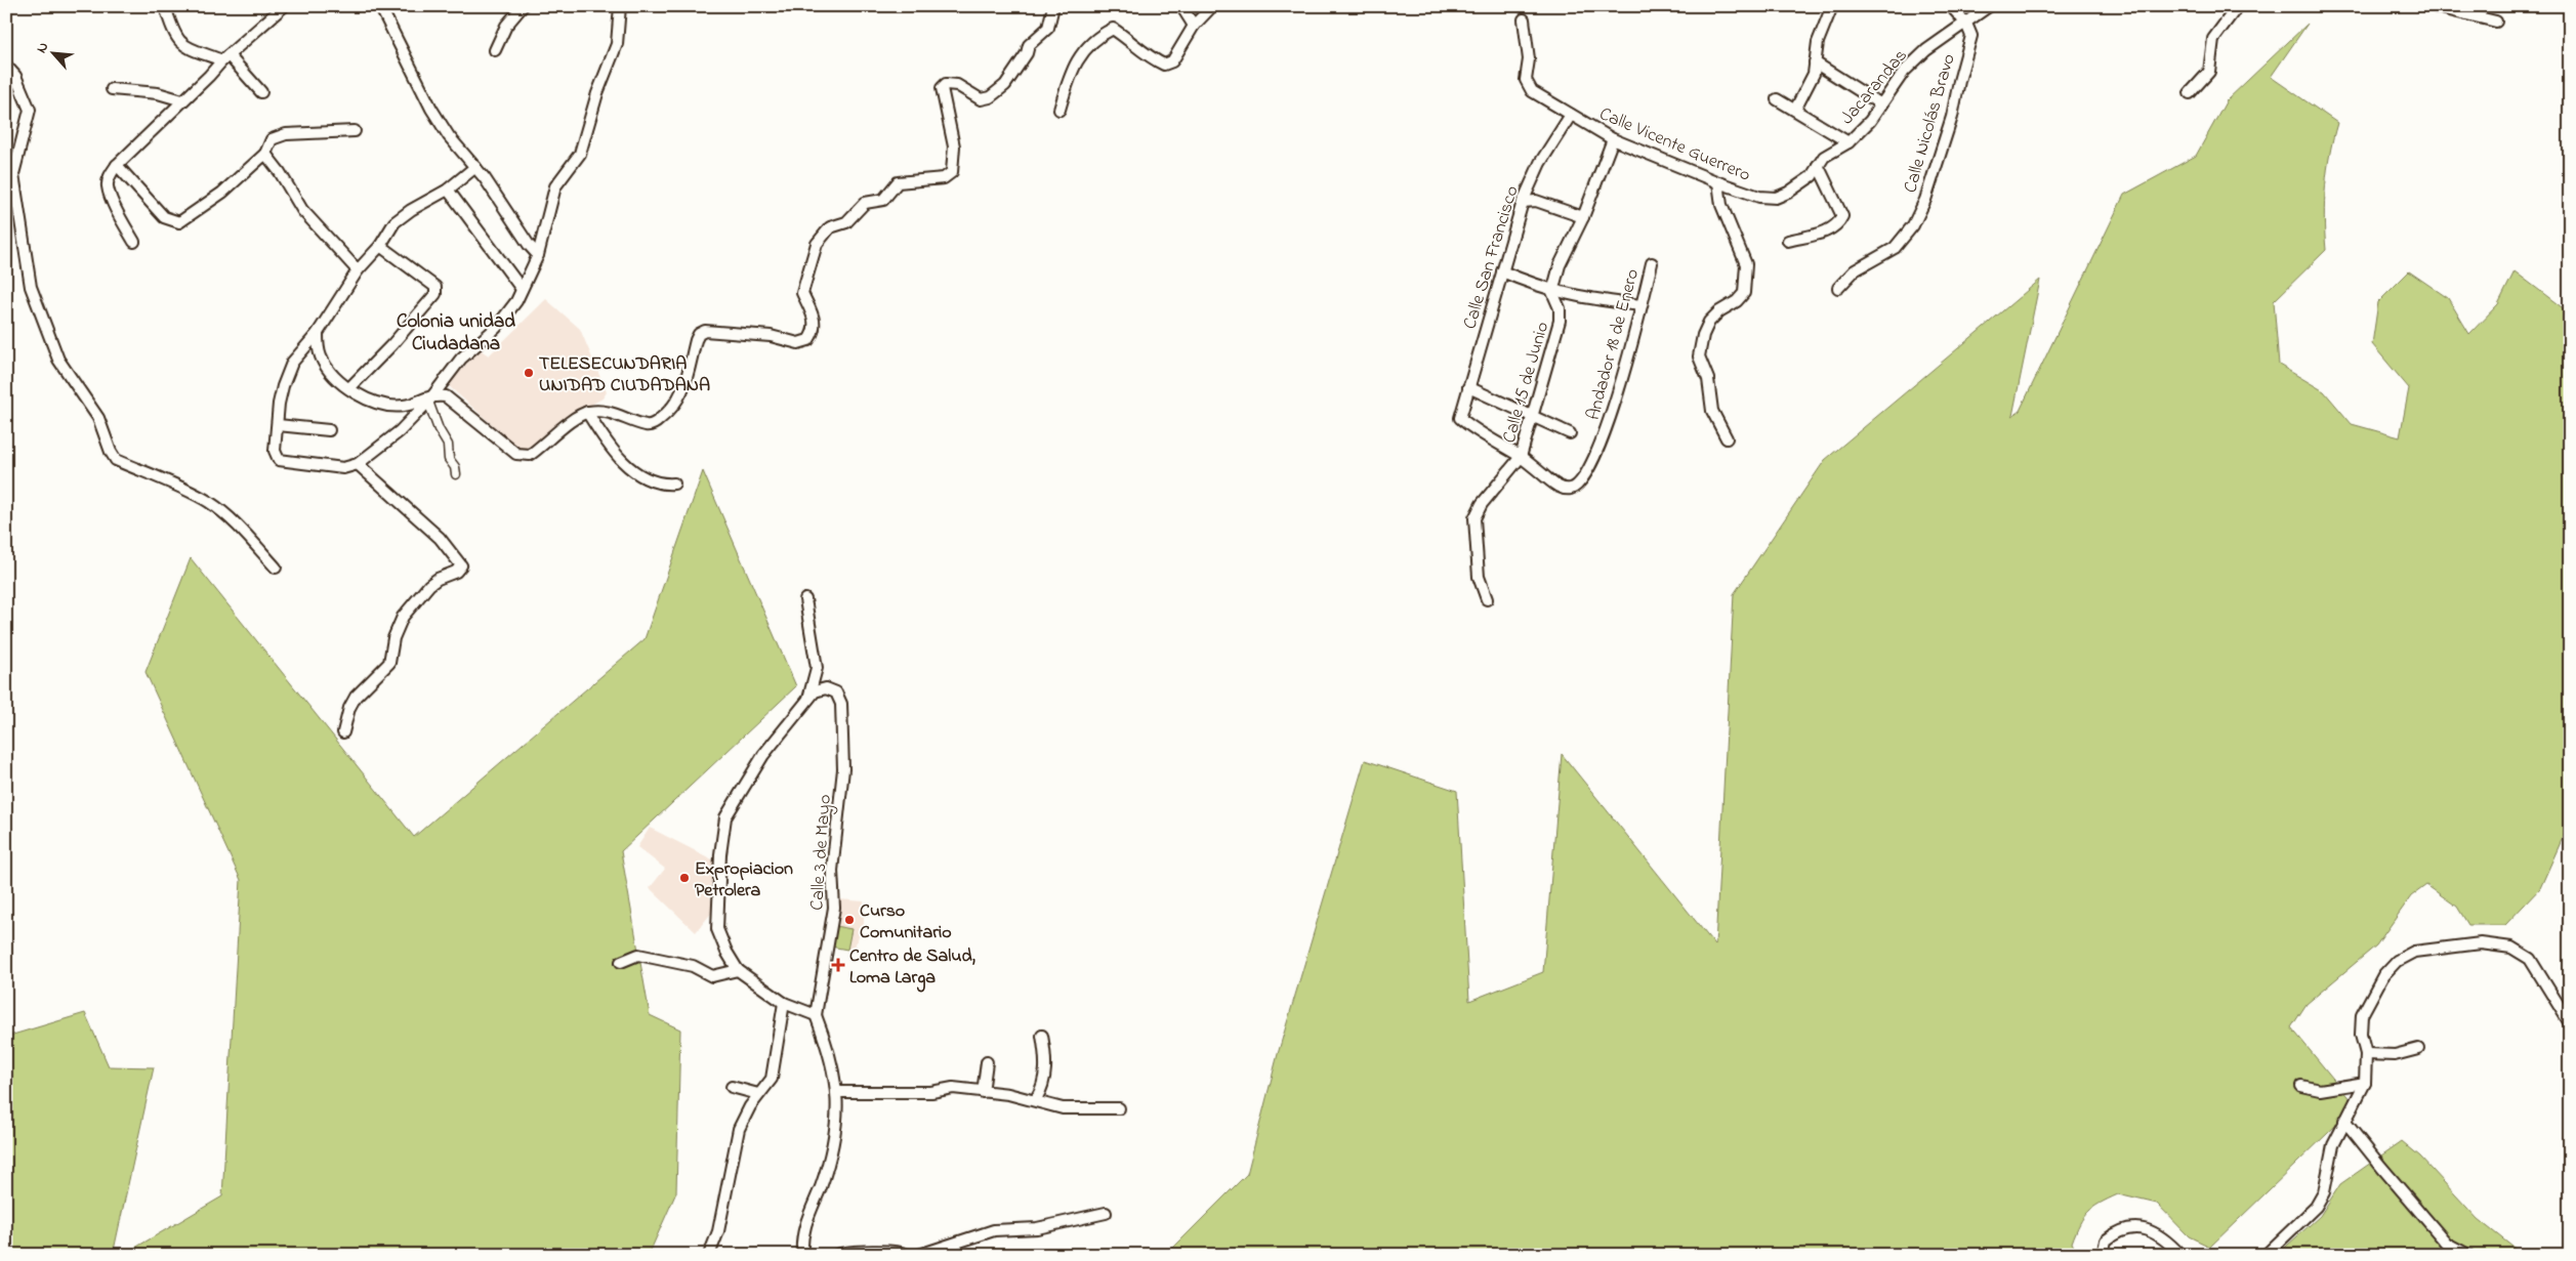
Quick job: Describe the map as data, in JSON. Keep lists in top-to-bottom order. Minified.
{"streets":{"street":["Jacarandas","Calle Nicolás Bravo","Calle Vicente Guerrero","Calle San Francisco","Andador 18 de Enero","Calle 15 de Junio","Calle 3 de Mayo"]},"crossings":[["Jacarandas","Calle Nicolás Bravo"],["Jacarandas","Calle Vicente Guerrero"],["Calle Vicente Guerrero","Calle San Francisco"],["Calle San Francisco","Andador 18 de Enero"],["Calle San Francisco","Calle 15 de Junio"],["Andador 18 de Enero","Calle 15 de Junio"]],"districts":["Colonia unidad Ciudadana"],"places":{"other":["TELESECUNDARIA UNIDAD CIUDADANA","Expropiacion Petrolera","Curso Comunitario"],"health":["Centro de Salud, Loma Larga"]},"north":"top left"}
